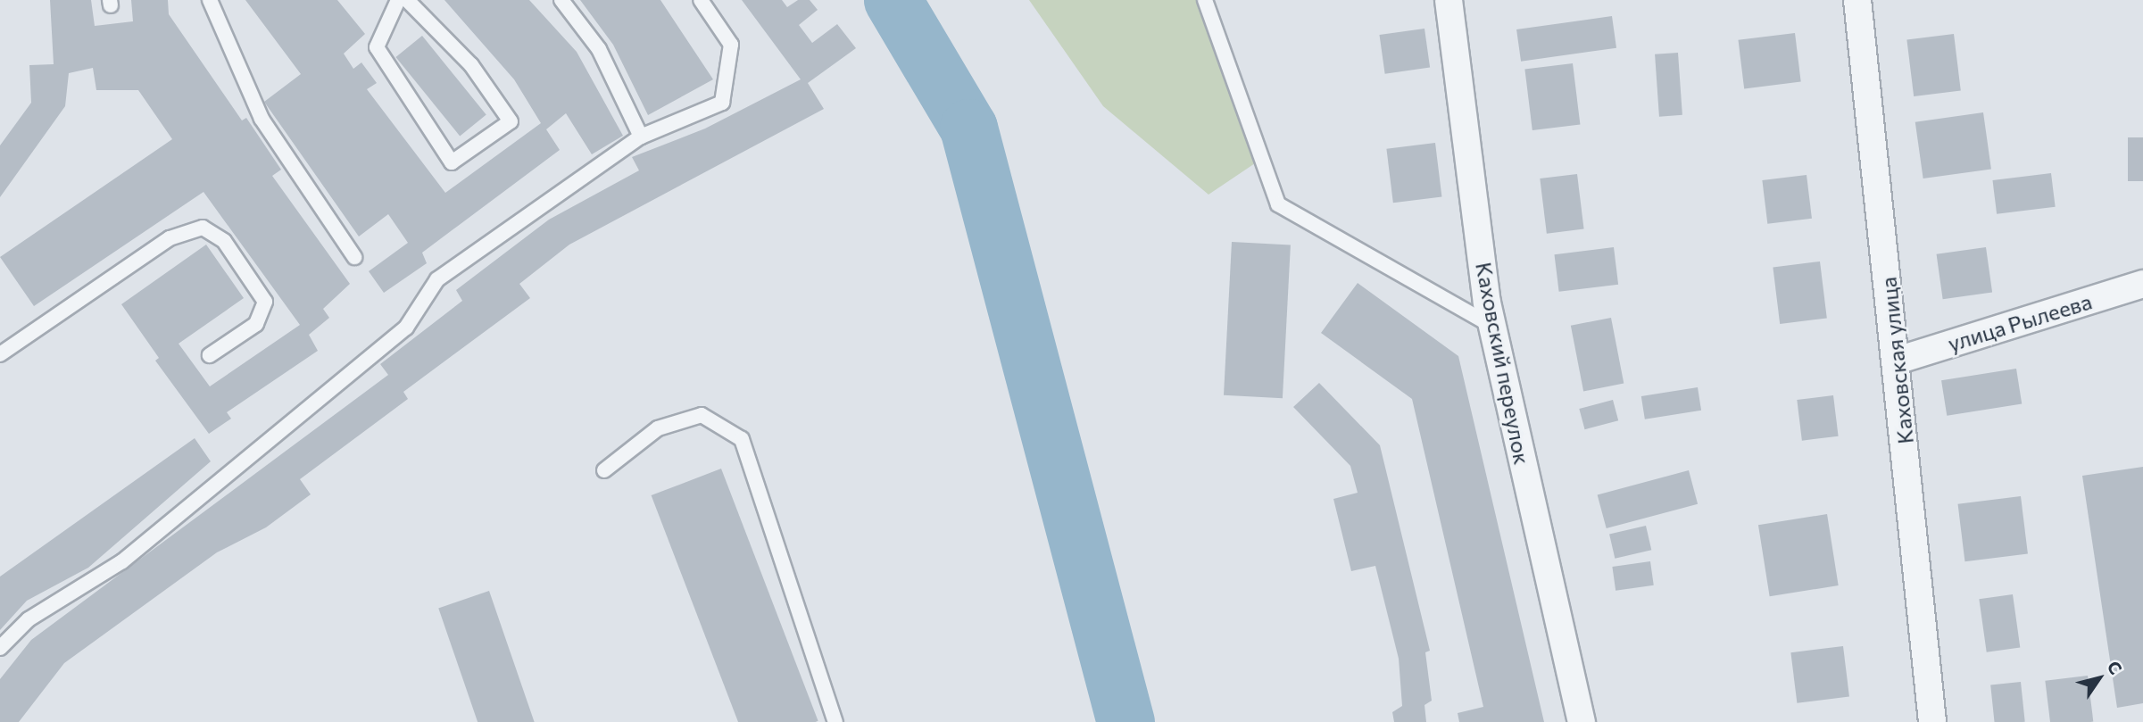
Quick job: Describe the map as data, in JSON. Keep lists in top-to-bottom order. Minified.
{"streets":{"street":["улица Рылеева","Каховская улица","Каховский переулок"]},"crossings":[["улица Рылеева","Каховская улица"]],"north":"top right"}
